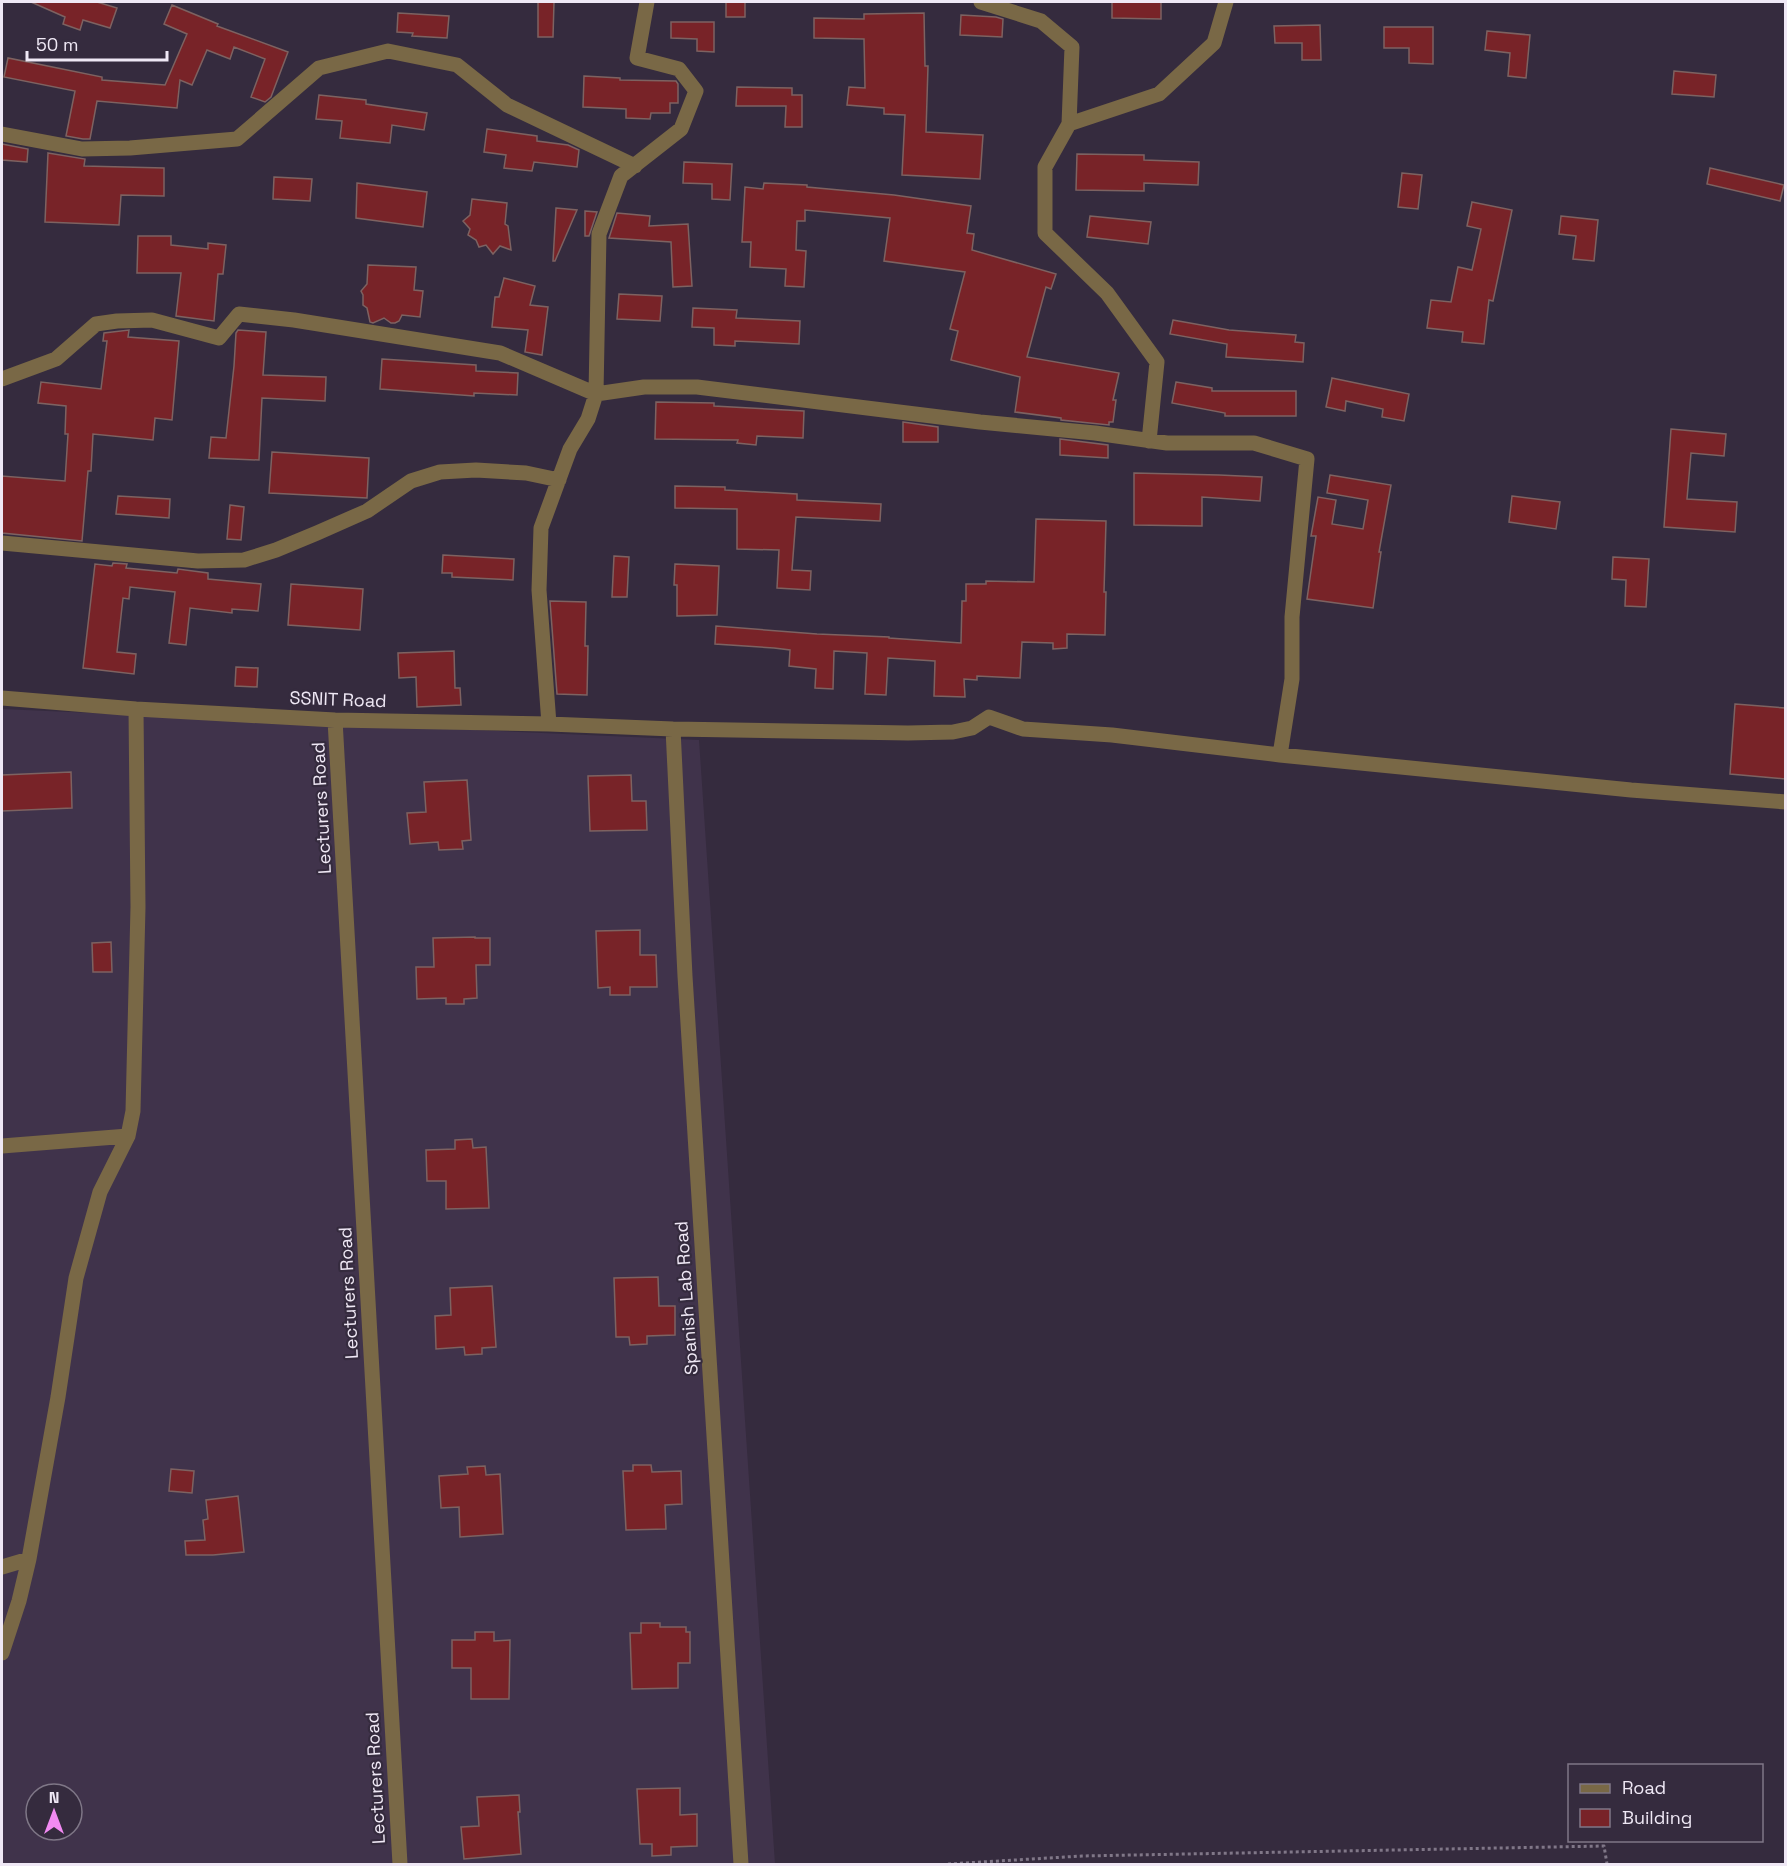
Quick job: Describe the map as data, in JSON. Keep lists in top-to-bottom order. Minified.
{"streets":{"street":["SSNIT Road","Lecturers Road","Spanish Lab Road"]},"crossings":[["SSNIT Road","Lecturers Road"],["SSNIT Road","Spanish Lab Road"]],"legend":["Road","Building"],"scale_bar":"50 m","north":"top"}
